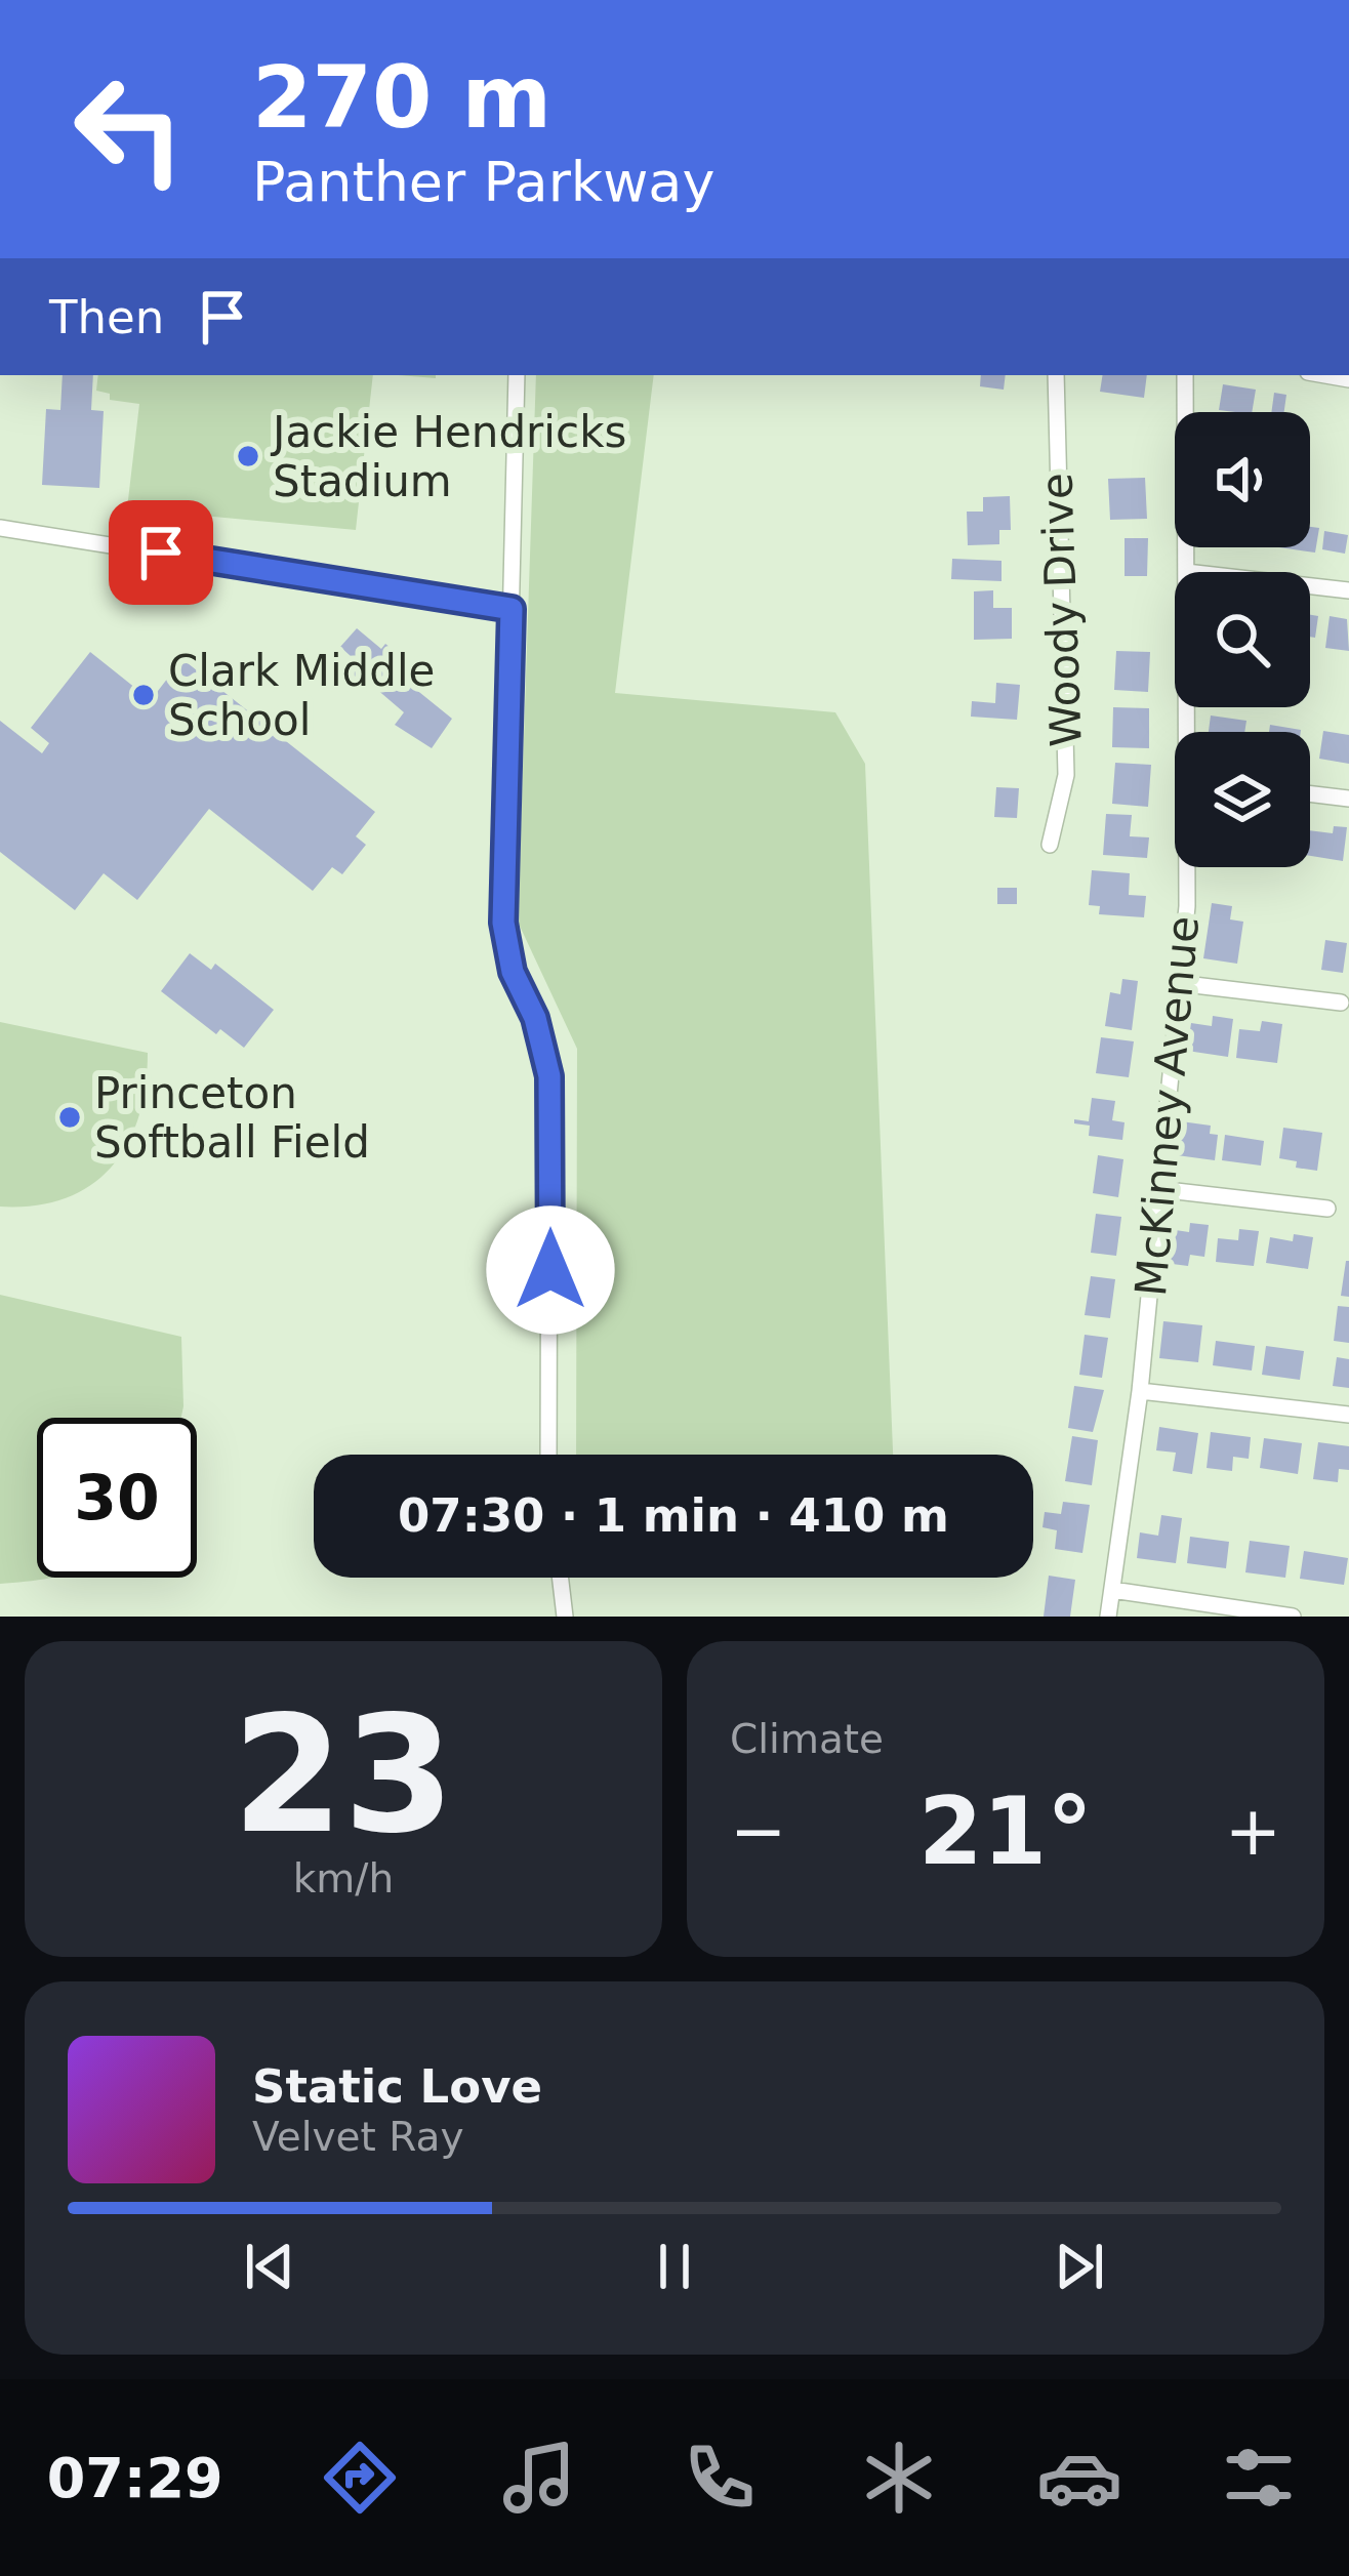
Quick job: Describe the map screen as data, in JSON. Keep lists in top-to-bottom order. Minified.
{"streets":{"street":["Woody Drive","McKinney Avenue"]},"places":["Jackie Hendricks Stadium","Clark Middle School","Princeton Softball Field"],"page":{"turn":["270 m","Panther Parkway"],"then":"Then","limit":"30","trip":"07:30 · 1 min · 410 m","tile":[["23","km/h"],"Climate"],"heat":["−","21°","+"],"song":["Static Love","Velvet Ray"],"tabs":"07:29"}}
